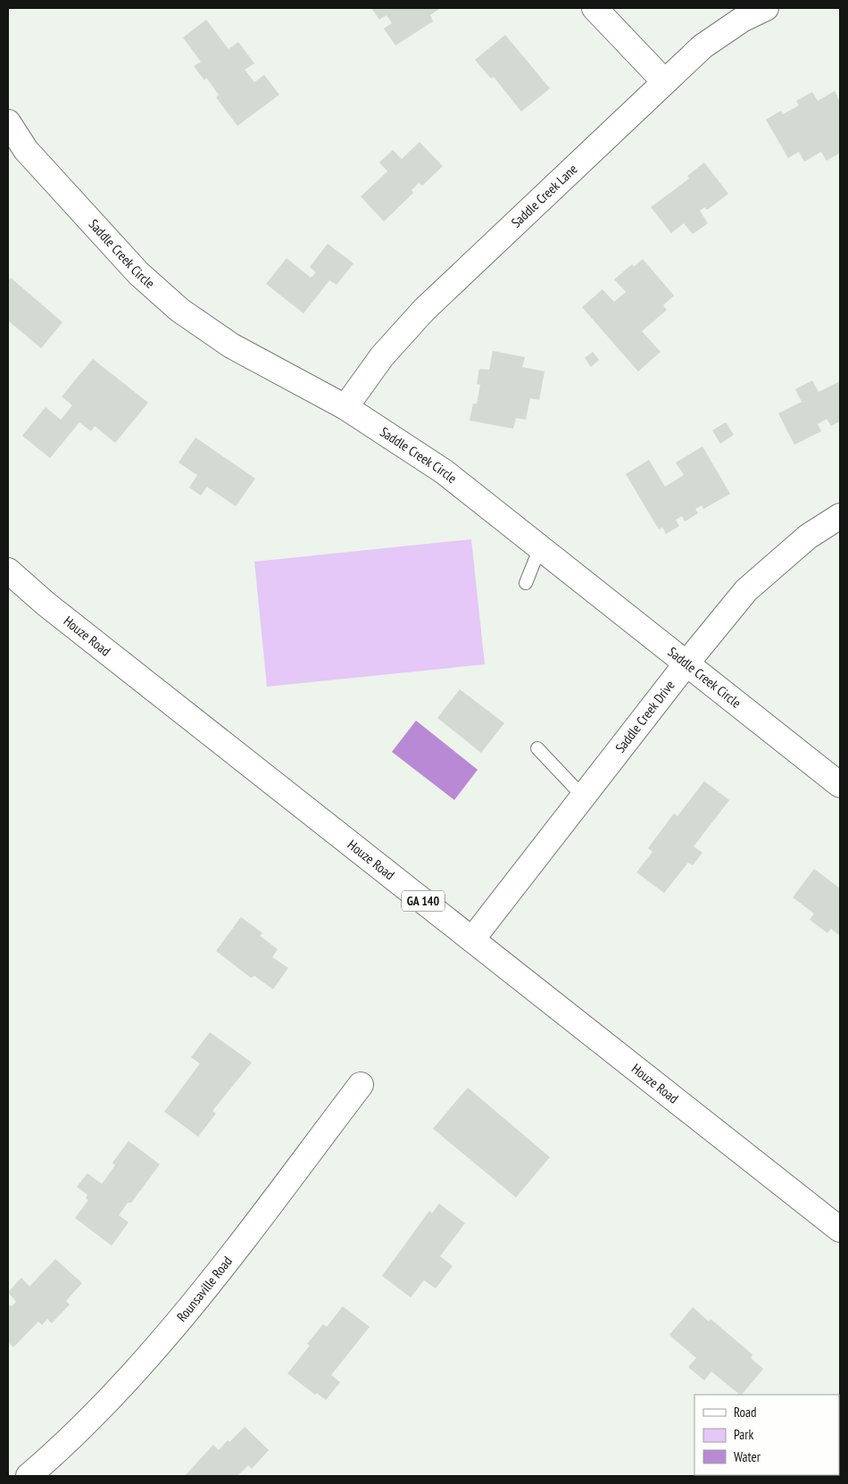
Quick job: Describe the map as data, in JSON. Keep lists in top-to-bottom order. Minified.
{"streets":{"street":["Saddle Creek Lane","Saddle Creek Circle","Houze Road","Saddle Creek Drive","GA 140","Rounsaville Road"]},"crossings":[["Saddle Creek Lane","Saddle Creek Circle"],["Saddle Creek Circle","Saddle Creek Drive"],["Houze Road","Saddle Creek Drive"]],"legend":["Road","Park","Water"]}
